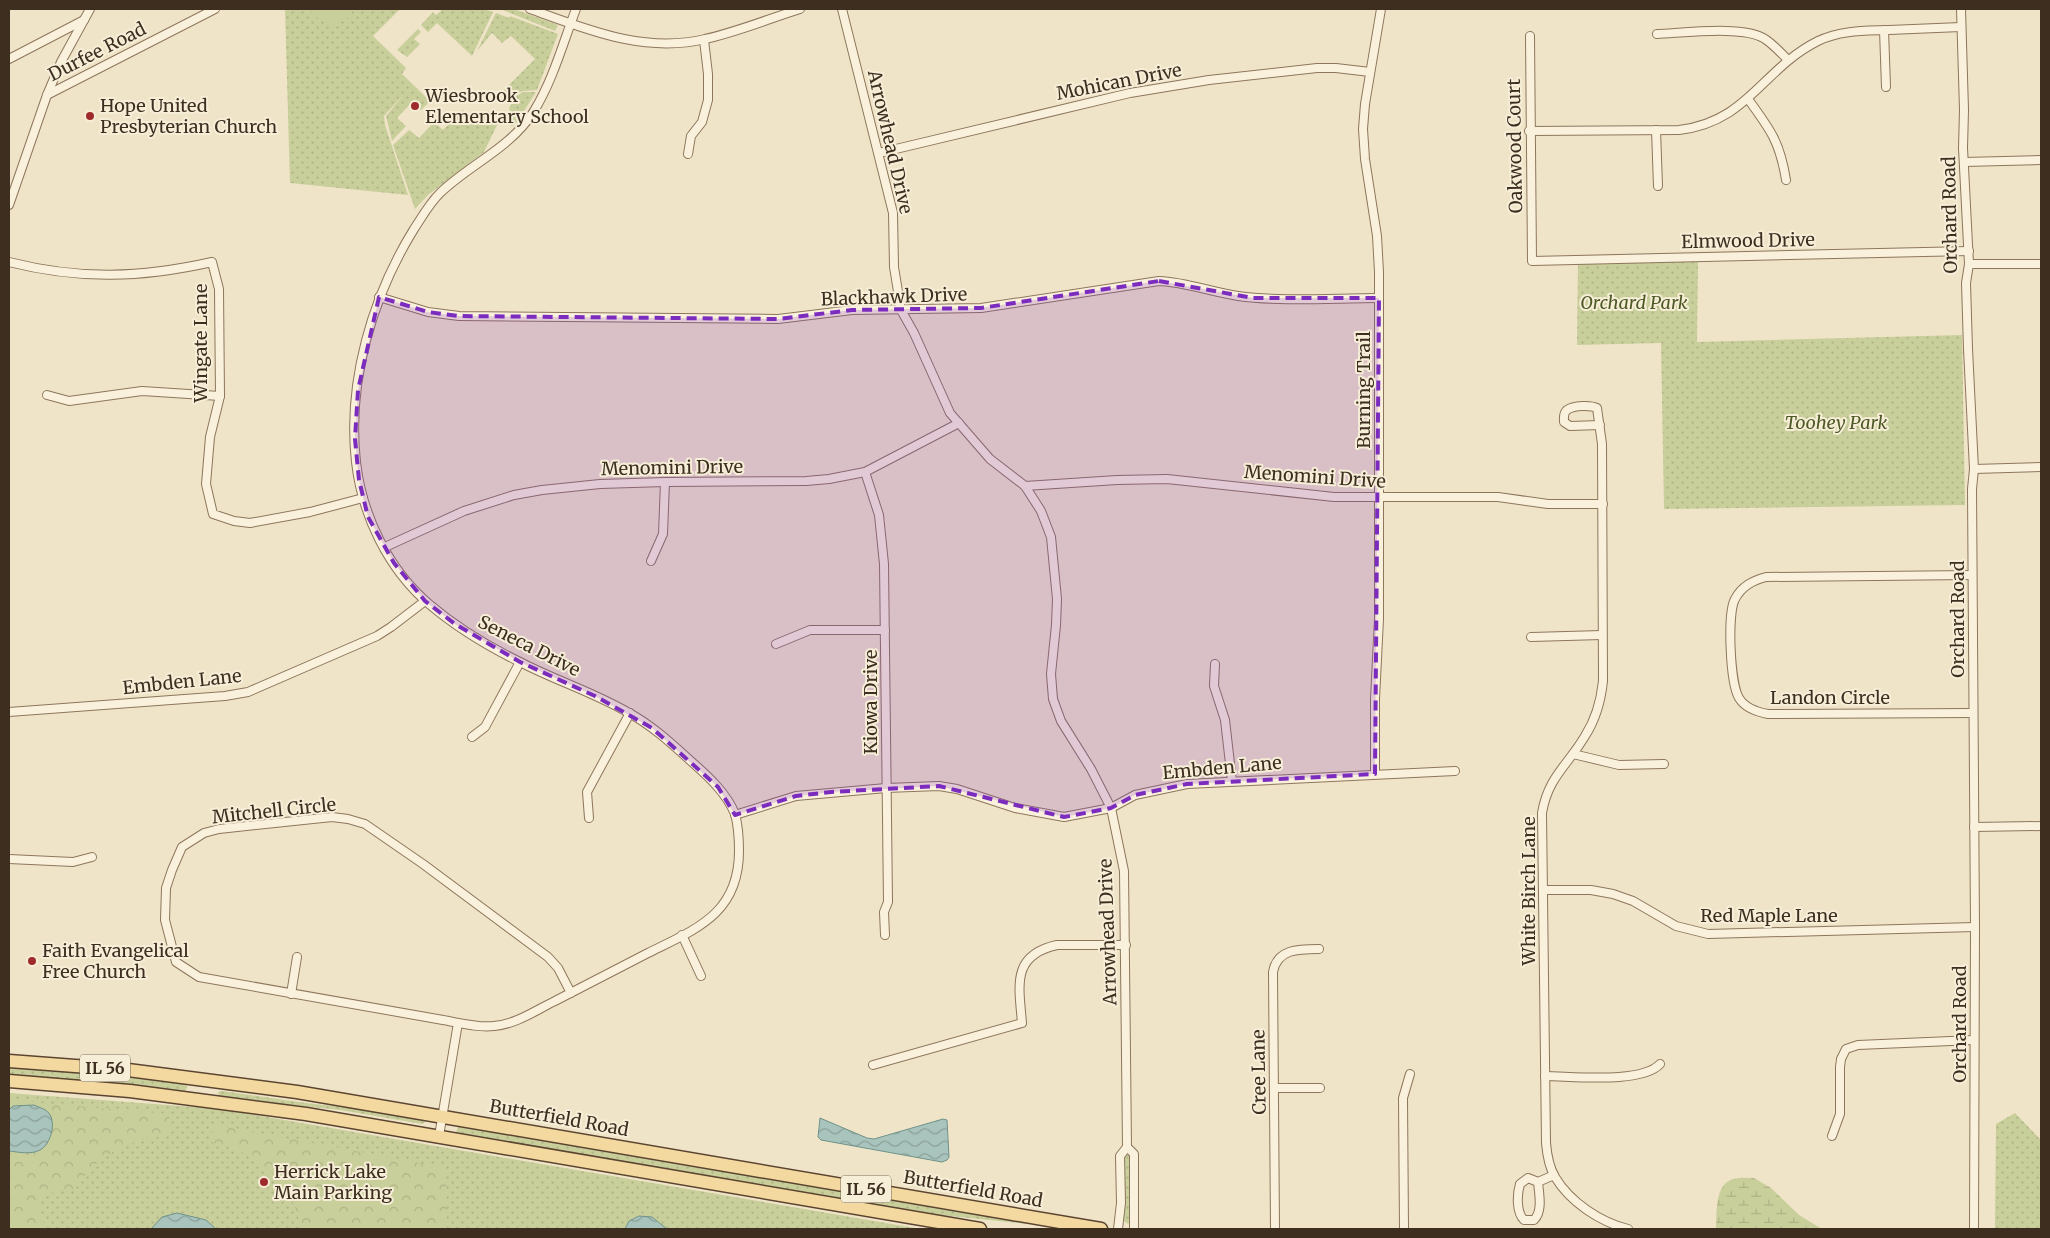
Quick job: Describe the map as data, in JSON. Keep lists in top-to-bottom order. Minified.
{"streets":{"main road":["IL 56","Butterfield Road"],"street":["Durfee Road","Mohican Drive","Arrowhead Drive","Oakwood Court","Orchard Road","Elmwood Drive","Blackhawk Drive","Wingate Lane","Burning Trail","Menomini Drive","Seneca Drive","Embden Lane","Landon Circle","Kiowa Drive","Mitchell Circle","White Birch Lane","Red Maple Lane","Cree Lane"]},"crossings":[["Mohican Drive","Arrowhead Drive"],["Mohican Drive","Burning Trail"],["Arrowhead Drive","Blackhawk Drive"],["Arrowhead Drive","Menomini Drive"],["Arrowhead Drive","Embden Lane"],["Oakwood Court","Elmwood Drive"],["Orchard Road","Elmwood Drive"],["Orchard Road","Landon Circle"],["Orchard Road","Red Maple Lane"],["Blackhawk Drive","Burning Trail"],["Blackhawk Drive","Seneca Drive"],["Wingate Lane","Seneca Drive"],["Burning Trail","Menomini Drive"],["Burning Trail","Embden Lane"],["Menomini Drive","Seneca Drive"],["Menomini Drive","Kiowa Drive"],["Menomini Drive","White Birch Lane"],["Seneca Drive","Embden Lane"],["Seneca Drive","Mitchell Circle"],["Embden Lane","Kiowa Drive"],["White Birch Lane","Red Maple Lane"]],"parks":["Orchard Park","Toohey Park"],"places":["Wiesbrook Elementary School","Hope United Presbyterian Church","Faith Evangelical Free Church","Herrick Lake Main Parking"]}
